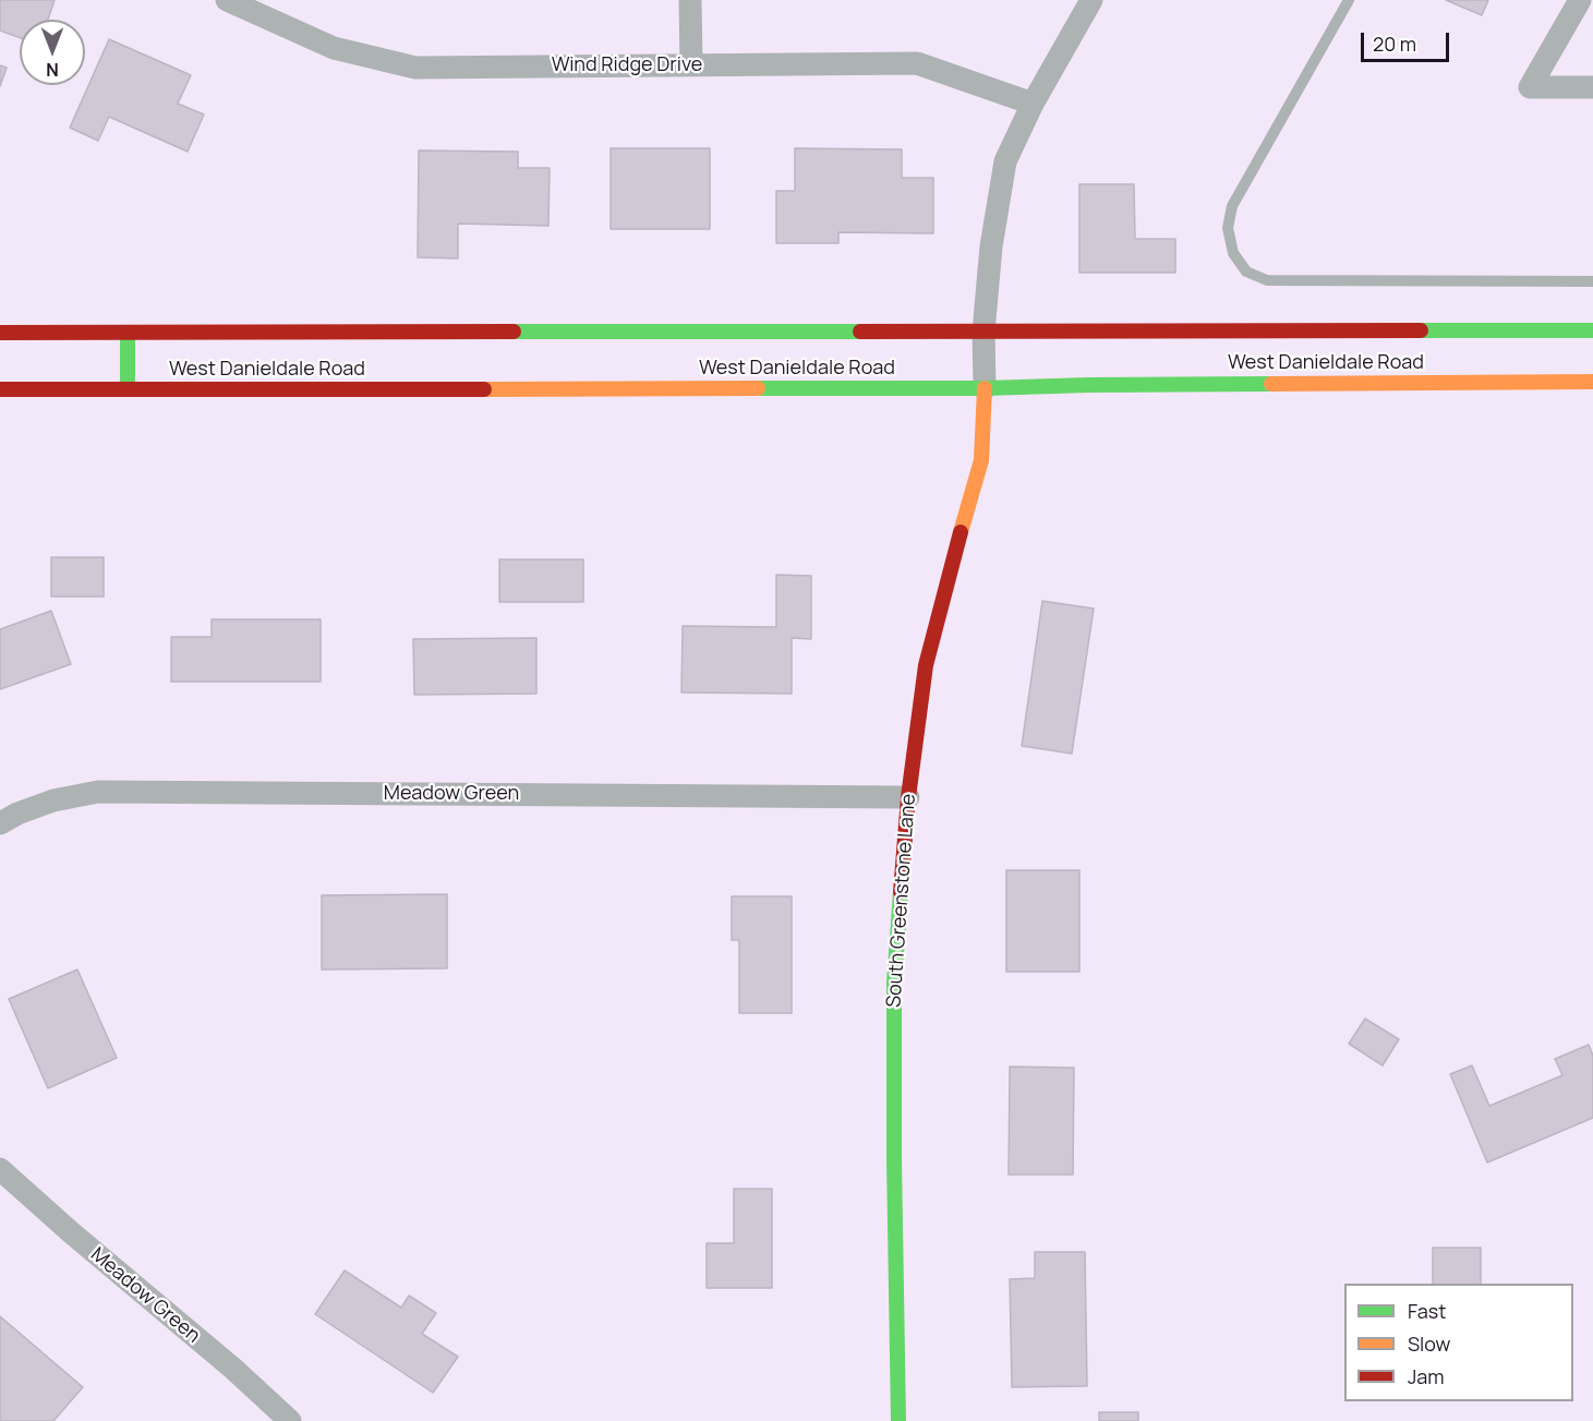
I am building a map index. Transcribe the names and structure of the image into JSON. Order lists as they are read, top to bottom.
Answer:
{
  "streets": {
    "main road": ["West Danieldale Road", "South Greenstone Lane"],
    "street": ["Wind Ridge Drive", "Meadow Green"]
  },
  "crossings": [
    ["West Danieldale Road", "South Greenstone Lane"],
    ["Meadow Green", "South Greenstone Lane"]
  ],
  "legend": ["Fast", "Slow", "Jam"],
  "scale_bar": "20 m",
  "north": "bottom"
}
